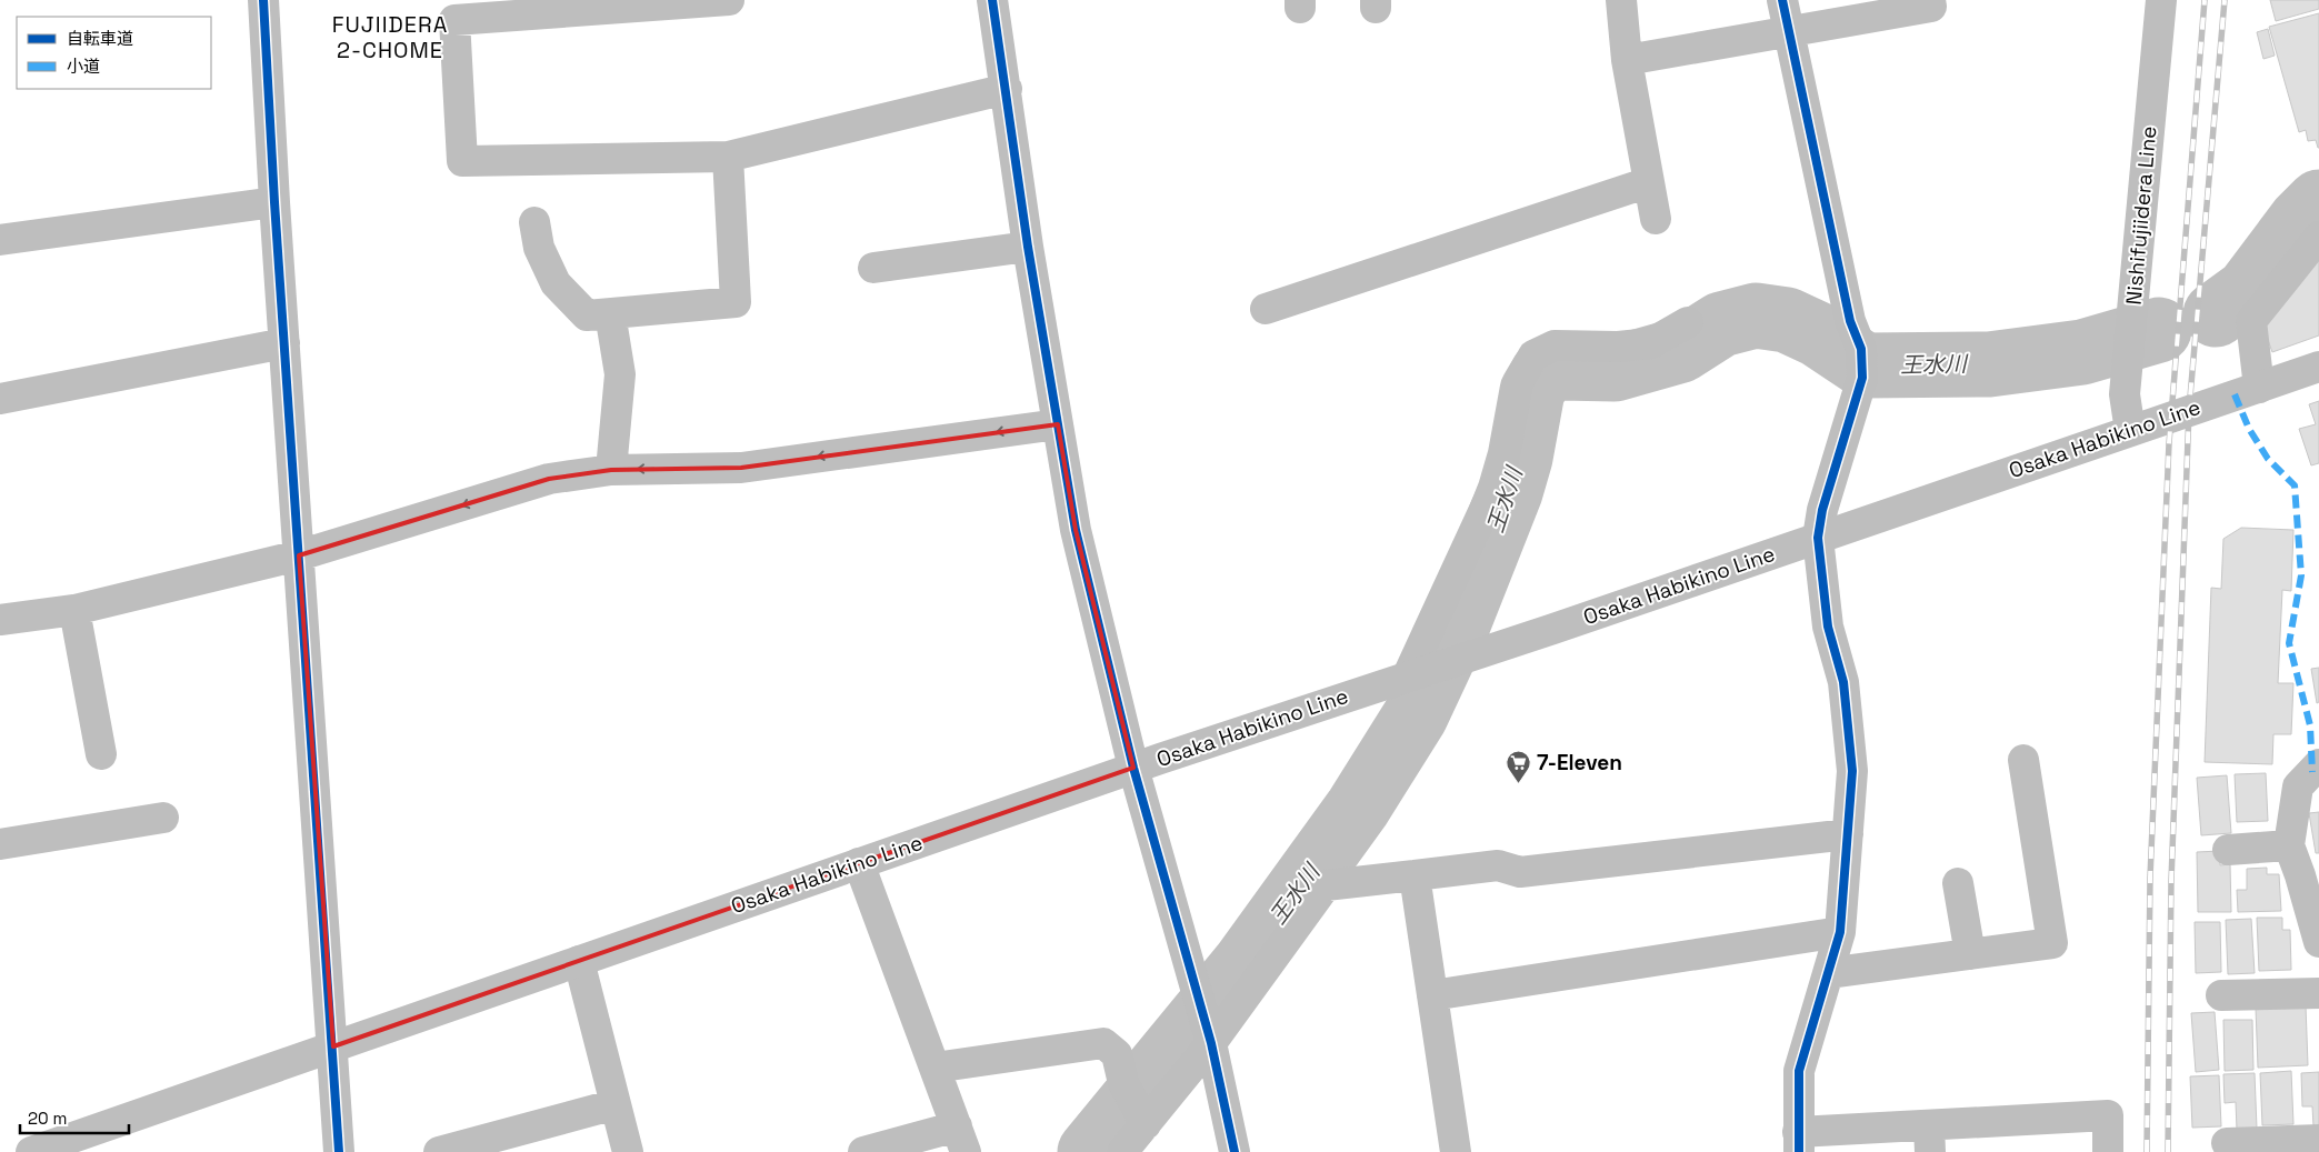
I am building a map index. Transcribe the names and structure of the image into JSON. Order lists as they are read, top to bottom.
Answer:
{
  "streets": {
    "street": ["Nishifujiidera Line", "Osaka Habikino Line"]
  },
  "crossings": [
    ["Nishifujiidera Line", "Osaka Habikino Line"]
  ],
  "districts": ["FUJIIDERA 2-CHOME"],
  "water": ["王水川"],
  "places": {
    "supermarket": ["7-Eleven"]
  },
  "legend": ["自転車道", "小道"],
  "scale_bar": "20 m"
}
